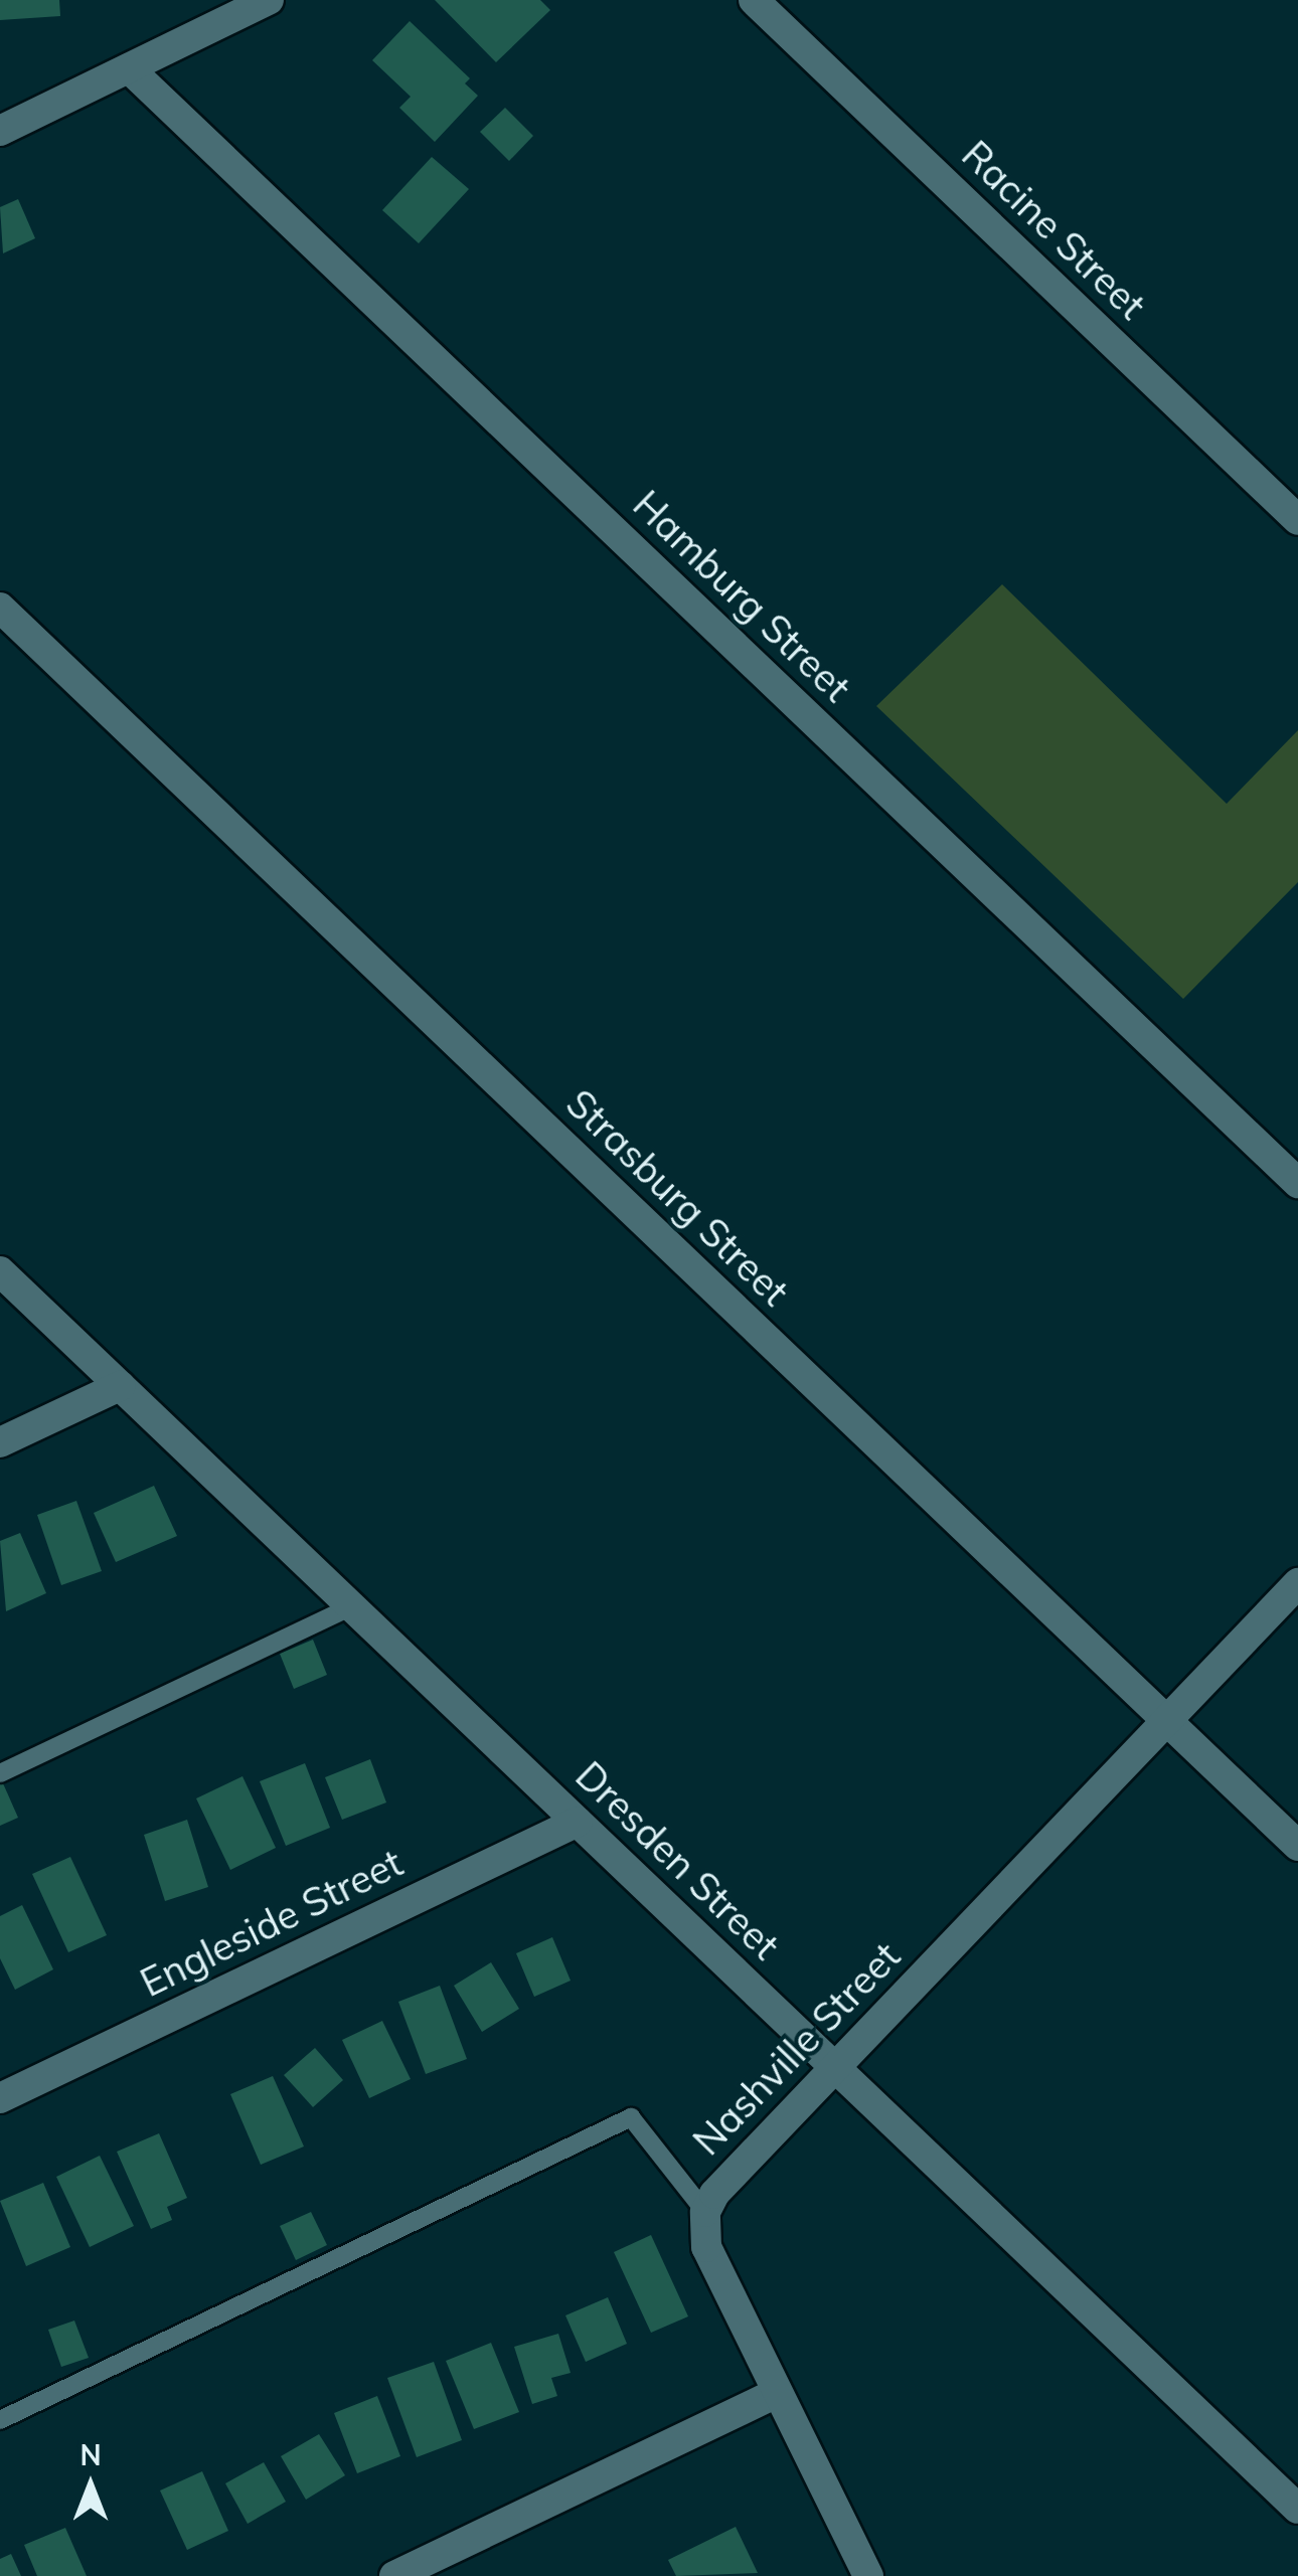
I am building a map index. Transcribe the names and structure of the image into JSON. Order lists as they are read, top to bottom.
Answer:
{
  "streets": {
    "street": [
      "Racine Street",
      "Hamburg Street",
      "Strasburg Street",
      "Dresden Street",
      "Engleside Street",
      "Nashville Street"
    ]
  },
  "crossings": [
    ["Strasburg Street", "Nashville Street"],
    ["Dresden Street", "Engleside Street"],
    ["Dresden Street", "Nashville Street"]
  ],
  "north": "top"
}
